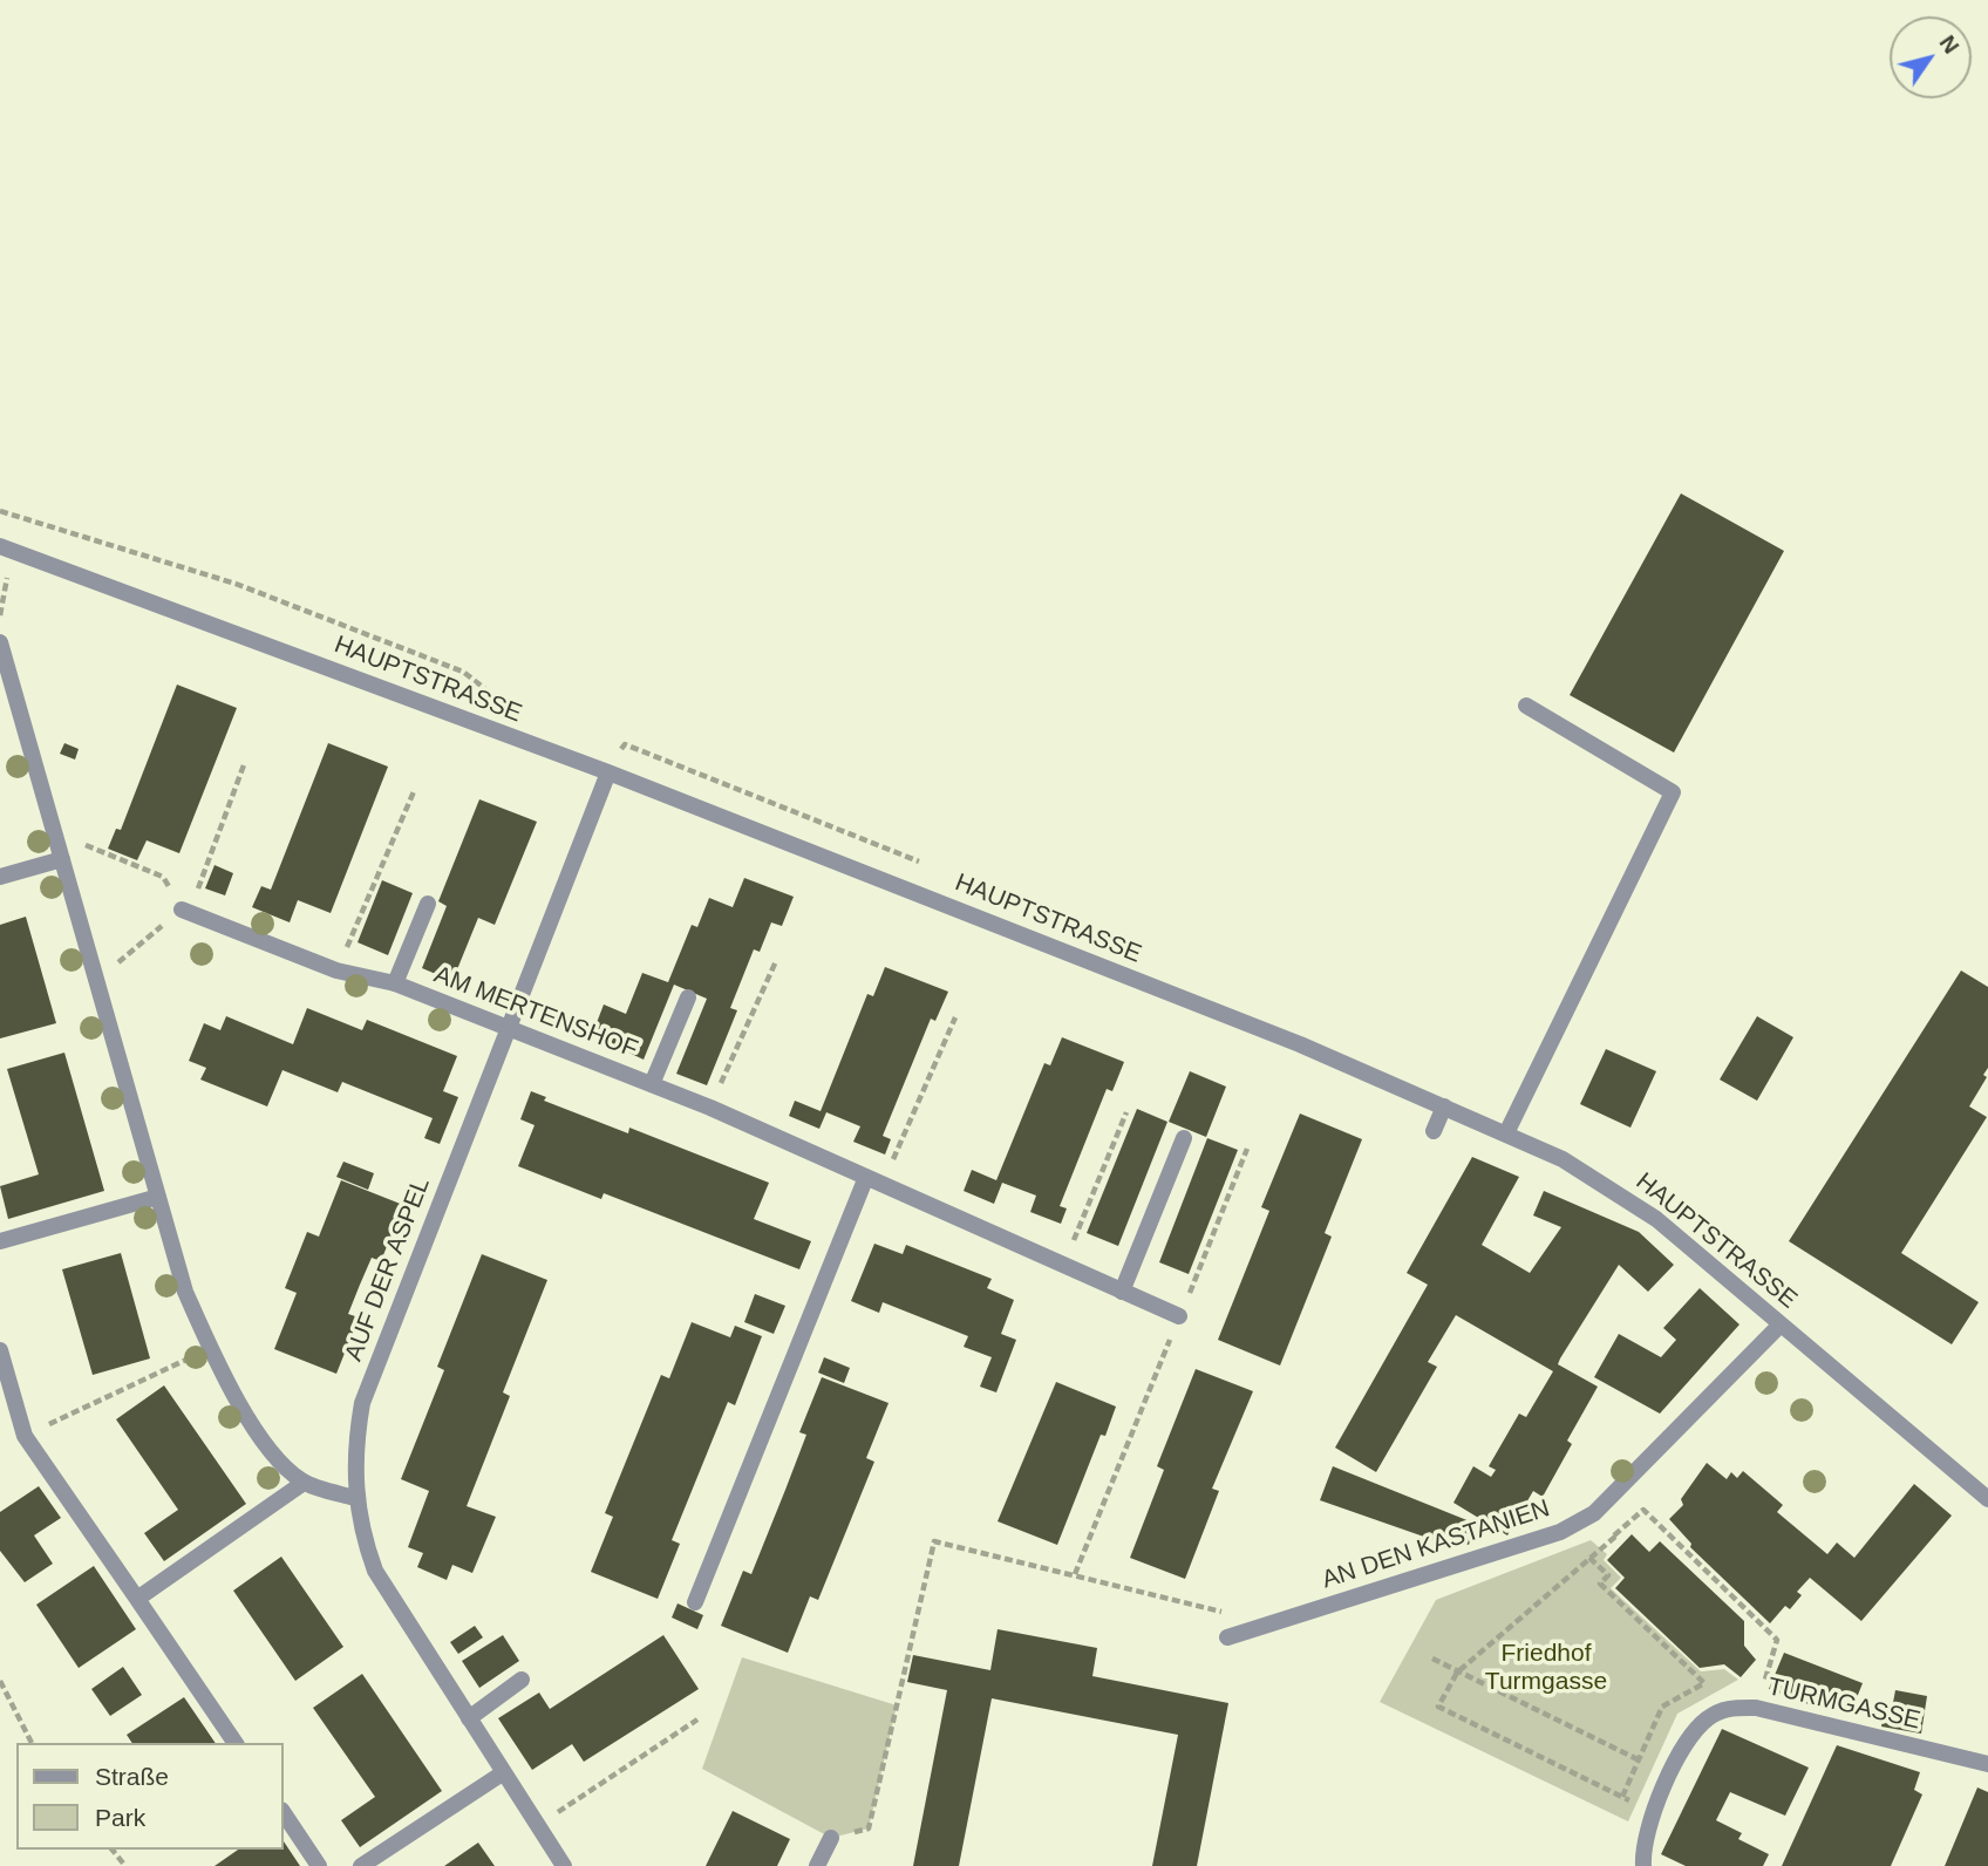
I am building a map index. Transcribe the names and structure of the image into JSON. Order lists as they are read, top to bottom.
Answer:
{
  "streets": {
    "street": [
      "HAUPTSTRASSE",
      "AM MERTENSHOF",
      "AUF DER ASPEL",
      "AN DEN KASTANIEN",
      "TURMGASSE"
    ]
  },
  "crossings": [
    ["HAUPTSTRASSE", "AUF DER ASPEL"],
    ["HAUPTSTRASSE", "AN DEN KASTANIEN"],
    ["AM MERTENSHOF", "AUF DER ASPEL"]
  ],
  "parks": ["Friedhof Turmgasse"],
  "legend": ["Straße", "Park"],
  "north": "top right"
}
